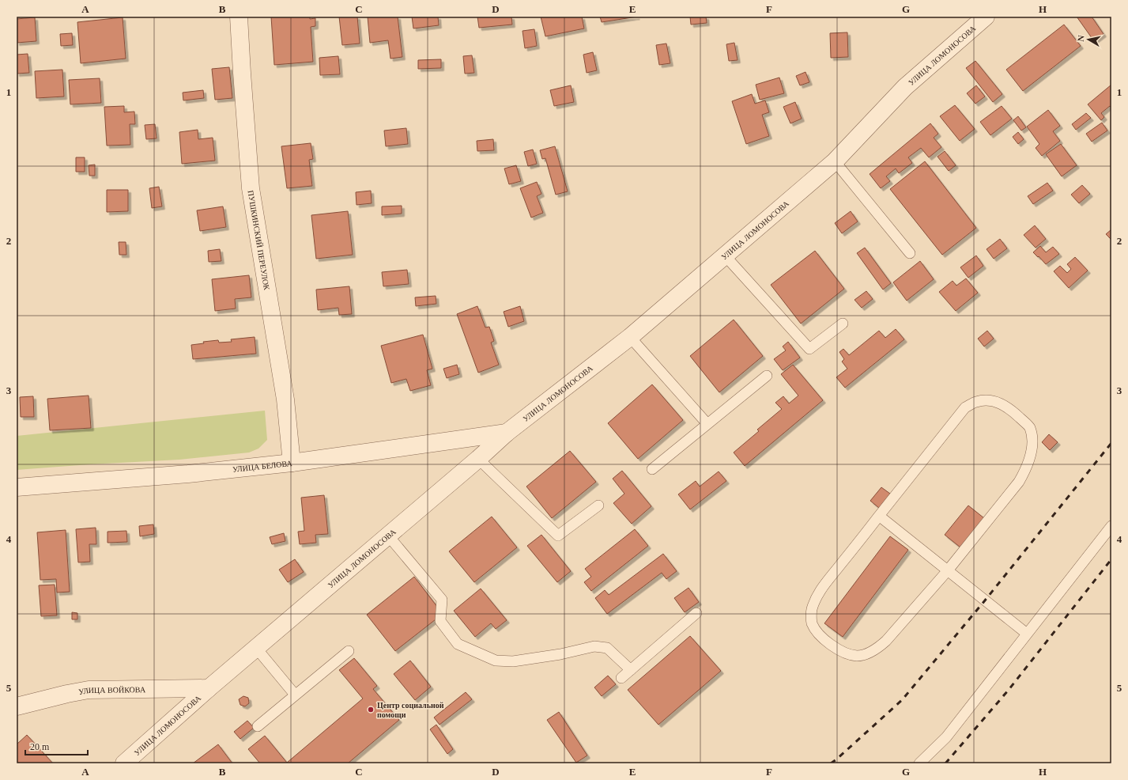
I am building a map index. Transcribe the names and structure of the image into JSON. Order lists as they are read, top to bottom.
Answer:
{
  "streets": {
    "street": [
      "УЛИЦА ЛОМОНОСОВА",
      "ПУШКИНСКИЙ ПЕРЕУЛОК",
      "УЛИЦА БЕЛОВА",
      "УЛИЦА ВОЙКОВА"
    ]
  },
  "crossings": [
    ["УЛИЦА ЛОМОНОСОВА", "УЛИЦА БЕЛОВА"],
    ["УЛИЦА ЛОМОНОСОВА", "УЛИЦА ВОЙКОВА"],
    ["ПУШКИНСКИЙ ПЕРЕУЛОК", "УЛИЦА БЕЛОВА"]
  ],
  "places": ["Центр социальной помощи"],
  "scale_bar": "20 m",
  "north": "left",
  "grid": {
    "columns": [
      "A",
      "B",
      "C",
      "D",
      "E",
      "F",
      "G",
      "H"
    ],
    "rows": [
      "1",
      "2",
      "3",
      "4",
      "5"
    ]
  }
}
